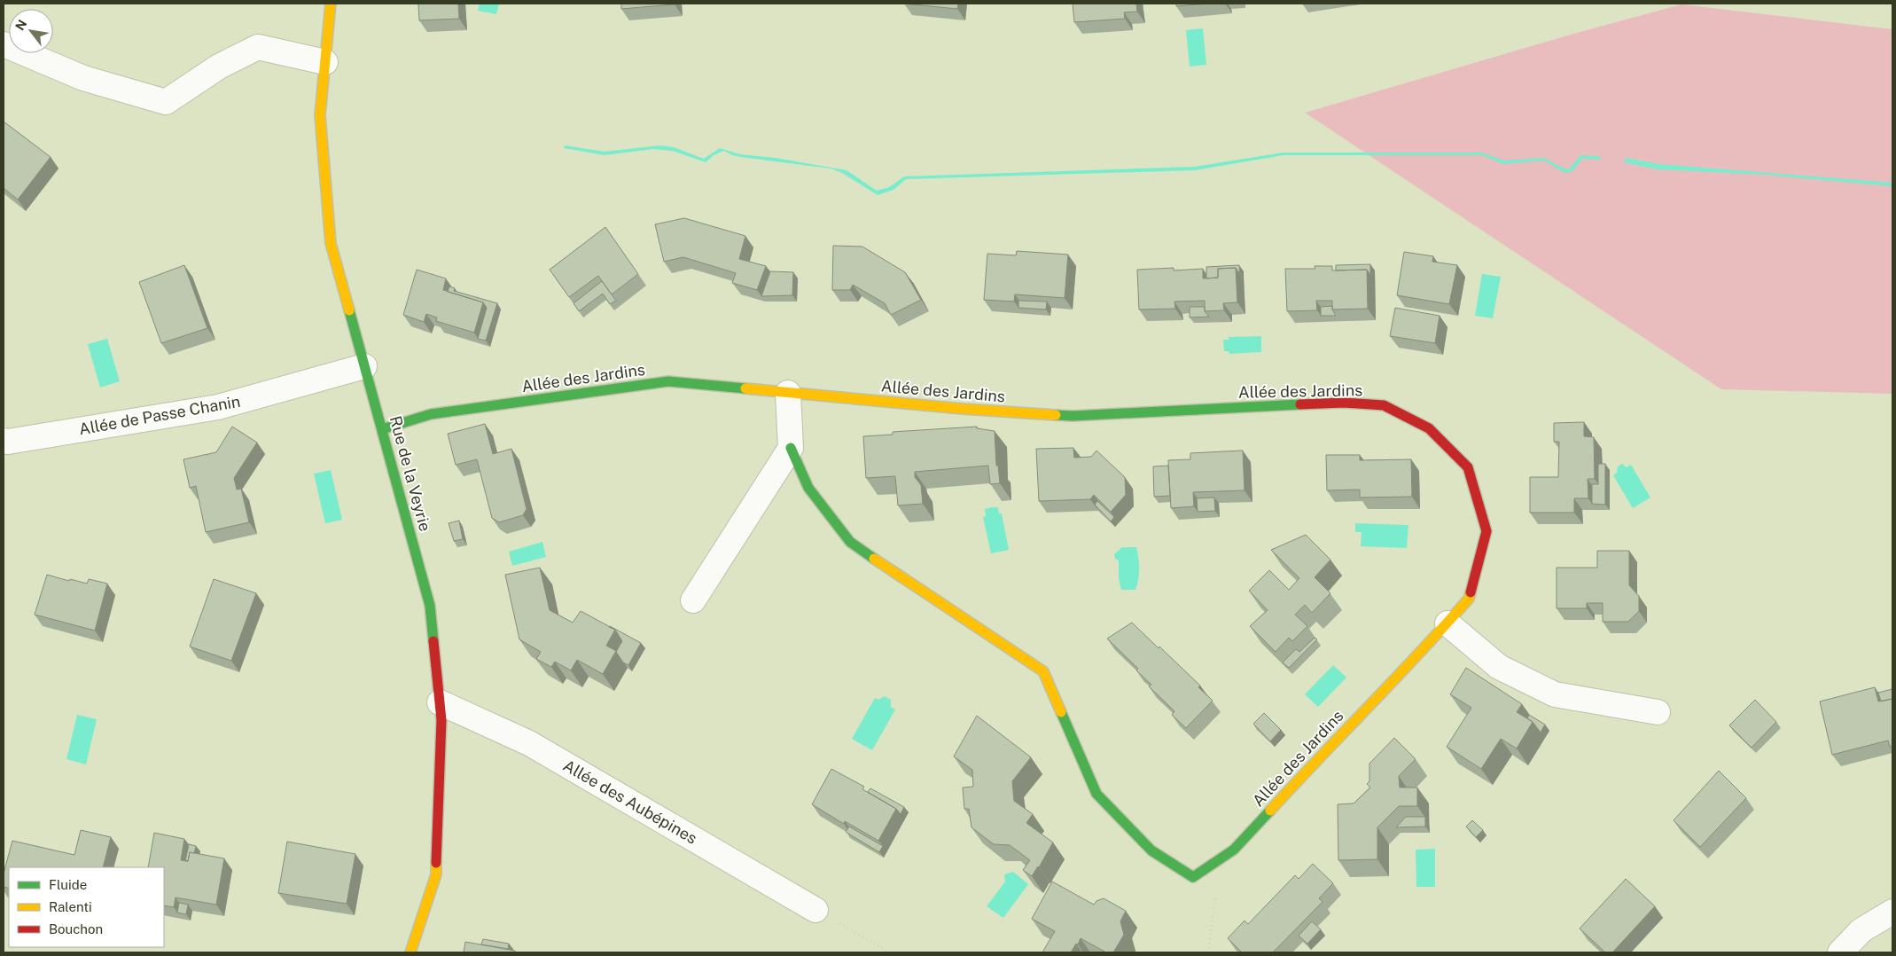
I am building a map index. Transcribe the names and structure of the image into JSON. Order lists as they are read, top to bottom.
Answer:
{
  "streets": {
    "street": [
      "Allée des Jardins",
      "Allée de Passe Chanin",
      "Rue de la Veyrie",
      "Allée des Aubépines"
    ]
  },
  "crossings": [
    ["Allée des Jardins", "Rue de la Veyrie"],
    ["Allée de Passe Chanin", "Rue de la Veyrie"],
    ["Rue de la Veyrie", "Allée des Aubépines"]
  ],
  "legend": ["Fluide", "Ralenti", "Bouchon"],
  "north": "top left"
}
